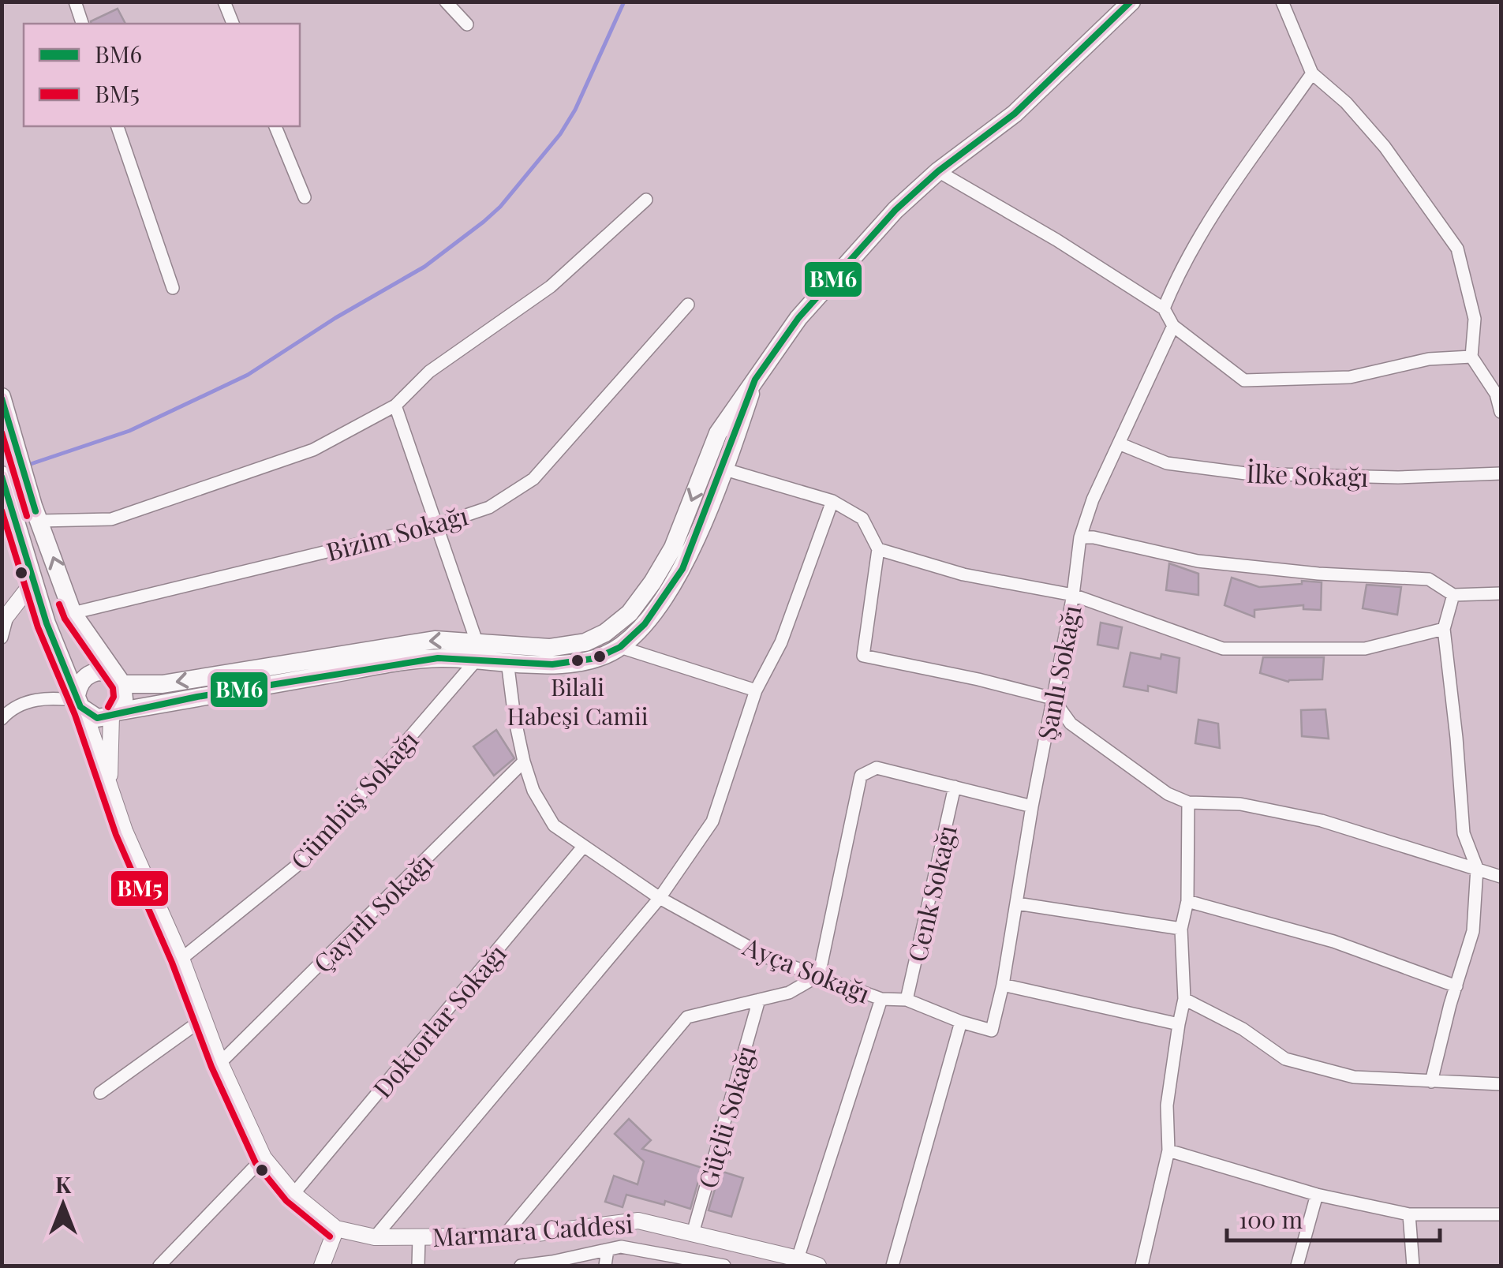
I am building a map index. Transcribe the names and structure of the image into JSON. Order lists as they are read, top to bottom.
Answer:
{
  "streets": {
    "main road": ["Marmara Caddesi"],
    "street": [
      "İlke Sokağı",
      "Bizim Sokağı",
      "Şanlı Sokağı",
      "Cümbüş Sokağı",
      "Cenk Sokağı",
      "Çayırlı Sokağı",
      "Ayça Sokağı",
      "Doktorlar Sokağı",
      "Güçlü Sokağı"
    ]
  },
  "crossings": [
    ["İlke Sokağı", "Şanlı Sokağı"],
    ["Şanlı Sokağı", "Ayça Sokağı"],
    ["Cümbüş Sokağı", "Marmara Caddesi"],
    ["Cenk Sokağı", "Ayça Sokağı"],
    ["Çayırlı Sokağı", "Ayça Sokağı"],
    ["Çayırlı Sokağı", "Marmara Caddesi"],
    ["Ayça Sokağı", "Doktorlar Sokağı"],
    ["Doktorlar Sokağı", "Marmara Caddesi"],
    ["Güçlü Sokağı", "Marmara Caddesi"]
  ],
  "places": ["Bilali Habeşi Camii"],
  "lines": ["transit line BM6", "transit line BM5"],
  "legend": ["BM6", "BM5"],
  "scale_bar": "100 m",
  "north": "top"
}
